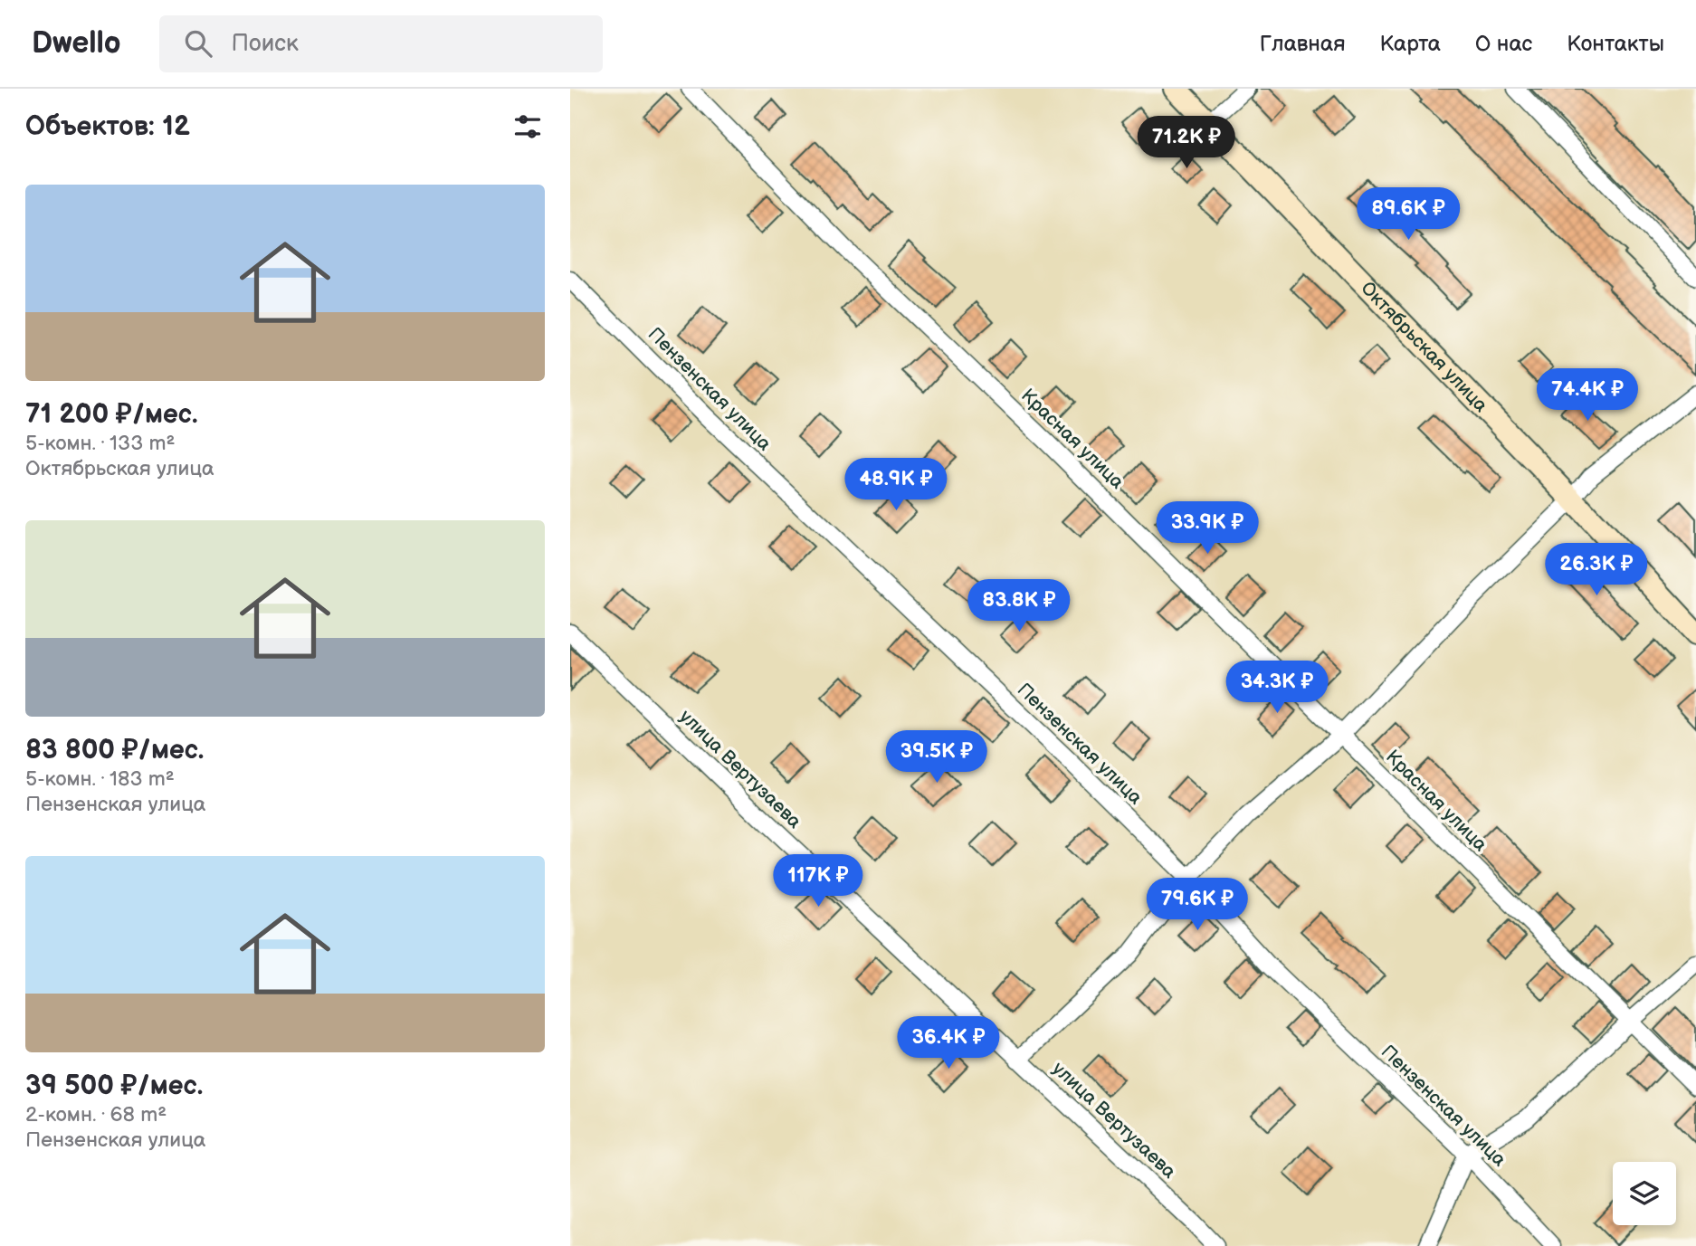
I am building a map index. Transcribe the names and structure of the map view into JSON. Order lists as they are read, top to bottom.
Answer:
{
  "streets": {
    "main road": ["Октябрьская улица"],
    "street": ["Пензенская улица", "Красная улица", "улица Вертузаева"]
  },
  "page": {
    "header": "Dwello",
    "search": "Поиск",
    "nav": [
      "Главная",
      "Карта",
      "О нас",
      "Контакты"
    ],
    "heading": "Объектов: 12",
    "price": [
      "71.2K ₽",
      "89.6K ₽",
      "74.4K ₽",
      "48.9K ₽",
      "33.9K ₽",
      "26.3K ₽",
      "83.8K ₽",
      "34.3K ₽",
      "39.5K ₽",
      "117K ₽",
      "79.6K ₽",
      "36.4K ₽"
    ],
    "list": [
      {
        "name": "71 200 ₽/мес.",
        "note": "5-комн. · 133 m² · Октябрьская улица"
      },
      {
        "name": "83 800 ₽/мес.",
        "note": "5-комн. · 183 m² · Пензенская улица"
      },
      {
        "name": "39 500 ₽/мес.",
        "note": "2-комн. · 68 m² · Пензенская улица"
      }
    ]
  }
}
